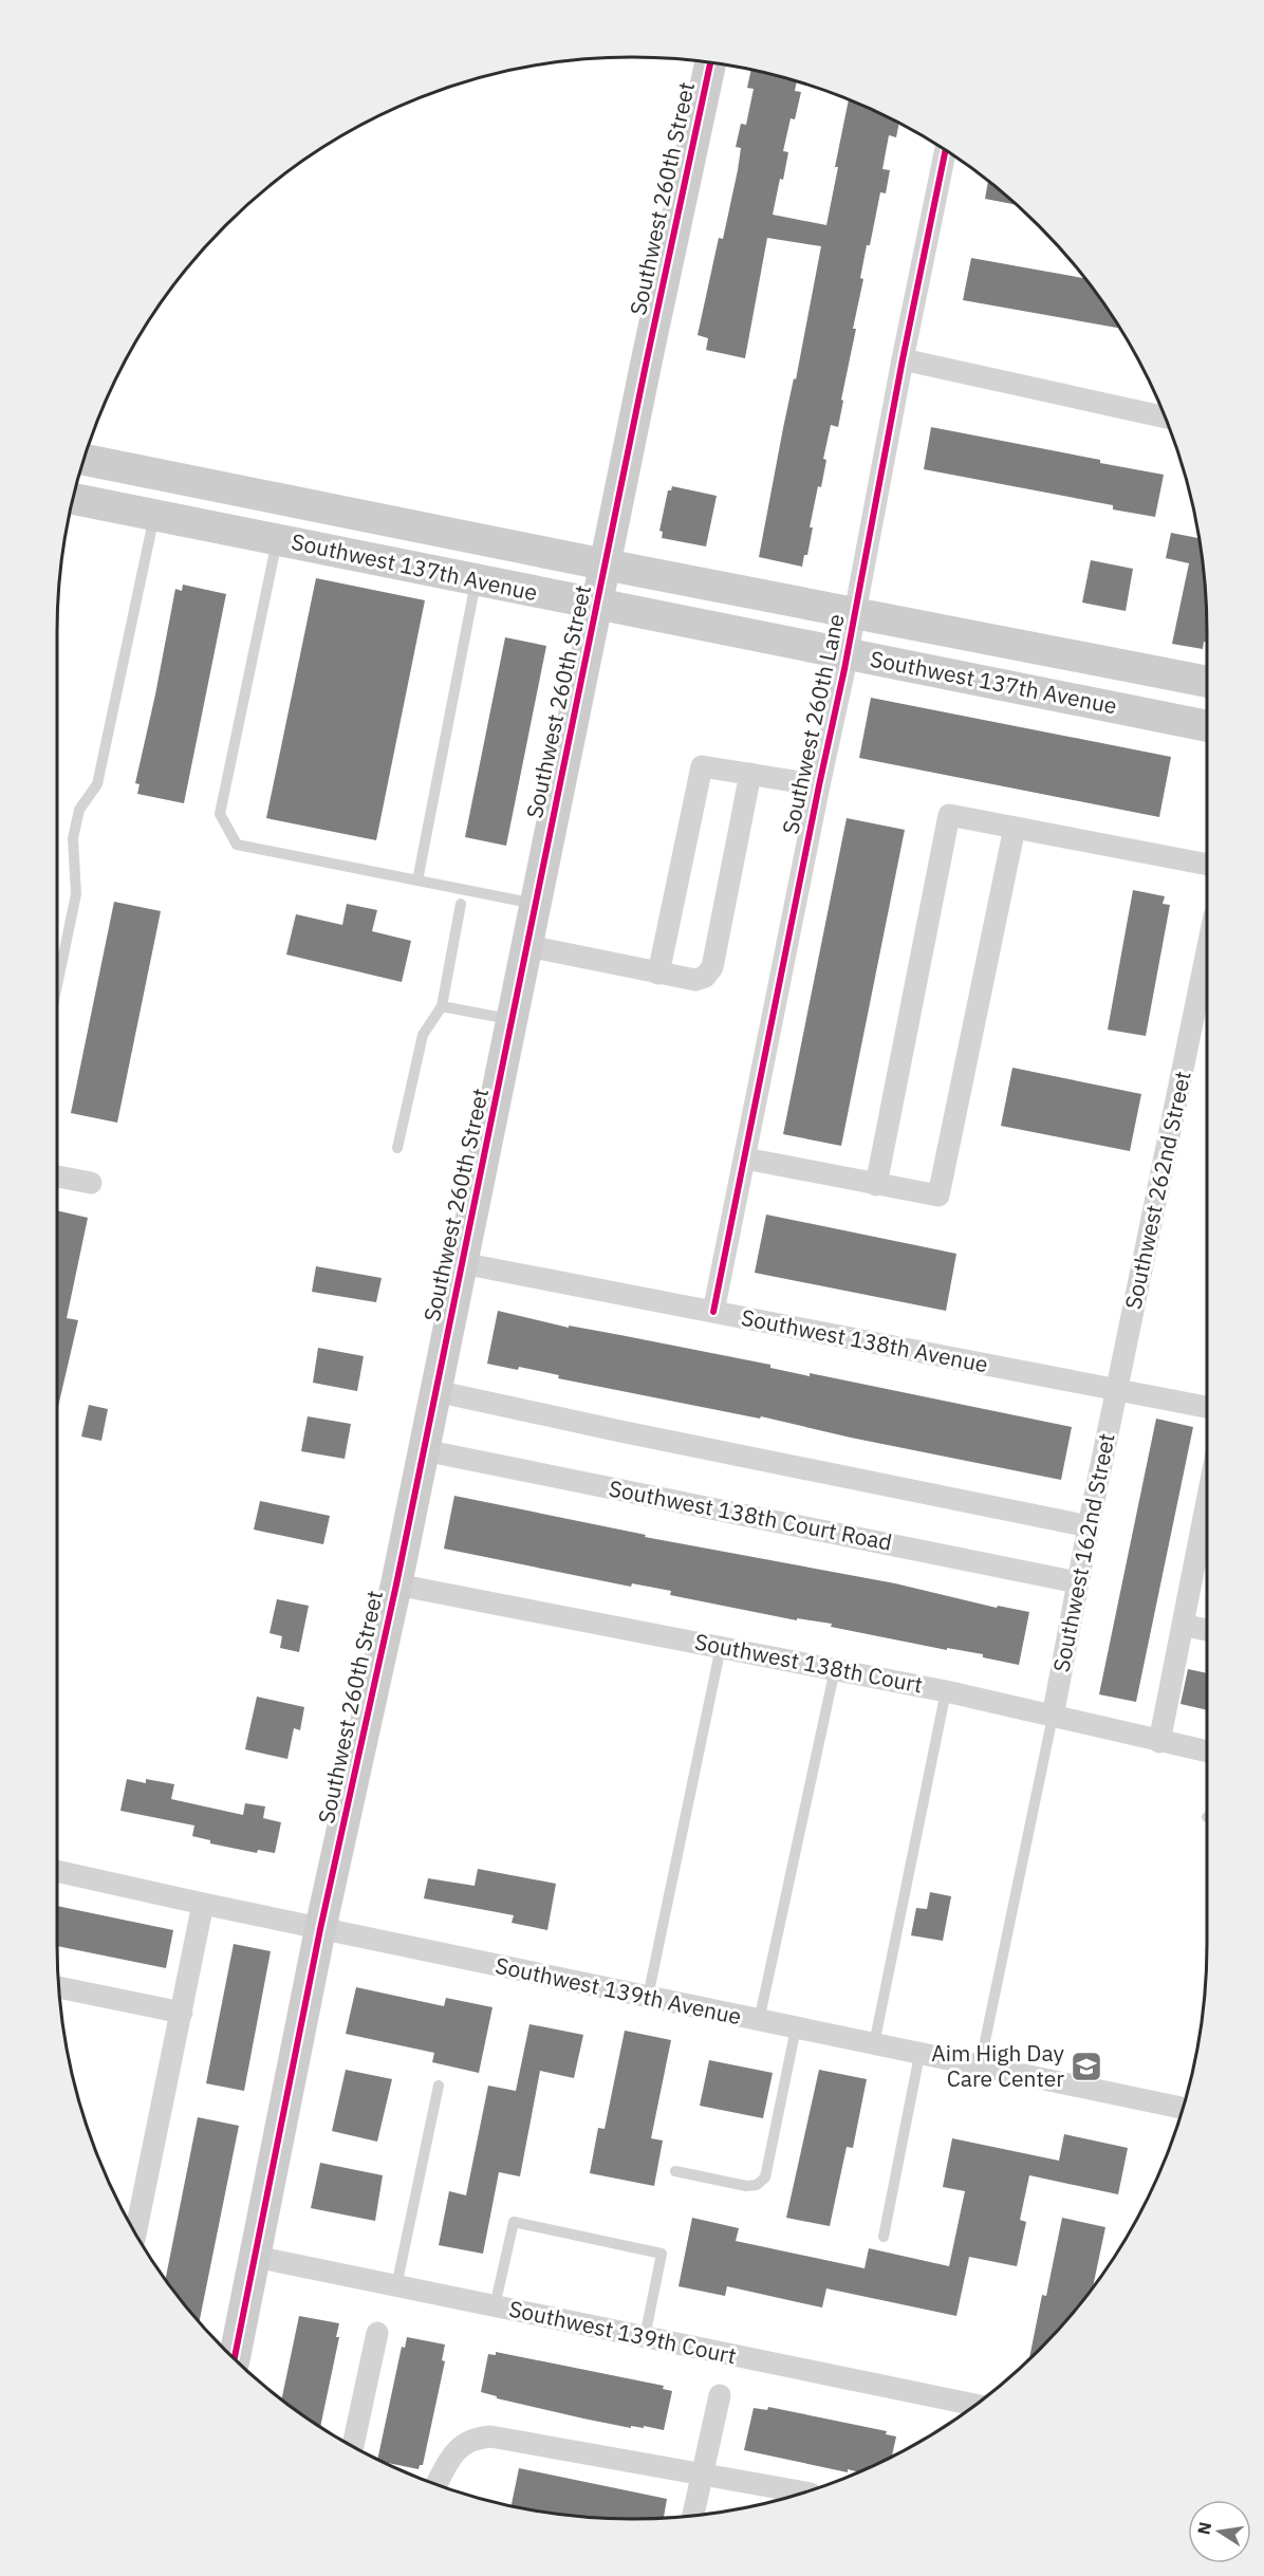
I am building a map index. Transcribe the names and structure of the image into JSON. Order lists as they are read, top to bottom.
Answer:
{
  "streets": {
    "street": [
      "Southwest 260th Street",
      "Southwest 137th Avenue",
      "Southwest 260th Lane",
      "Southwest 262nd Street",
      "Southwest 138th Avenue",
      "Southwest 138th Court Road",
      "Southwest 162nd Street",
      "Southwest 138th Court",
      "Southwest 139th Avenue",
      "Southwest 139th Court"
    ]
  },
  "crossings": [
    ["Southwest 260th Street", "Southwest 137th Avenue"],
    ["Southwest 260th Street", "Southwest 138th Avenue"],
    ["Southwest 260th Street", "Southwest 138th Court Road"],
    ["Southwest 260th Street", "Southwest 138th Court"],
    ["Southwest 260th Street", "Southwest 139th Avenue"],
    ["Southwest 260th Street", "Southwest 139th Court"],
    ["Southwest 137th Avenue", "Southwest 260th Lane"],
    ["Southwest 260th Lane", "Southwest 138th Avenue"],
    ["Southwest 262nd Street", "Southwest 138th Avenue"],
    ["Southwest 262nd Street", "Southwest 162nd Street"],
    ["Southwest 138th Avenue", "Southwest 162nd Street"],
    ["Southwest 138th Court Road", "Southwest 162nd Street"],
    ["Southwest 162nd Street", "Southwest 138th Court"]
  ],
  "places": {
    "school or university": ["Aim High Day Care Center"]
  },
  "north": "left"
}
